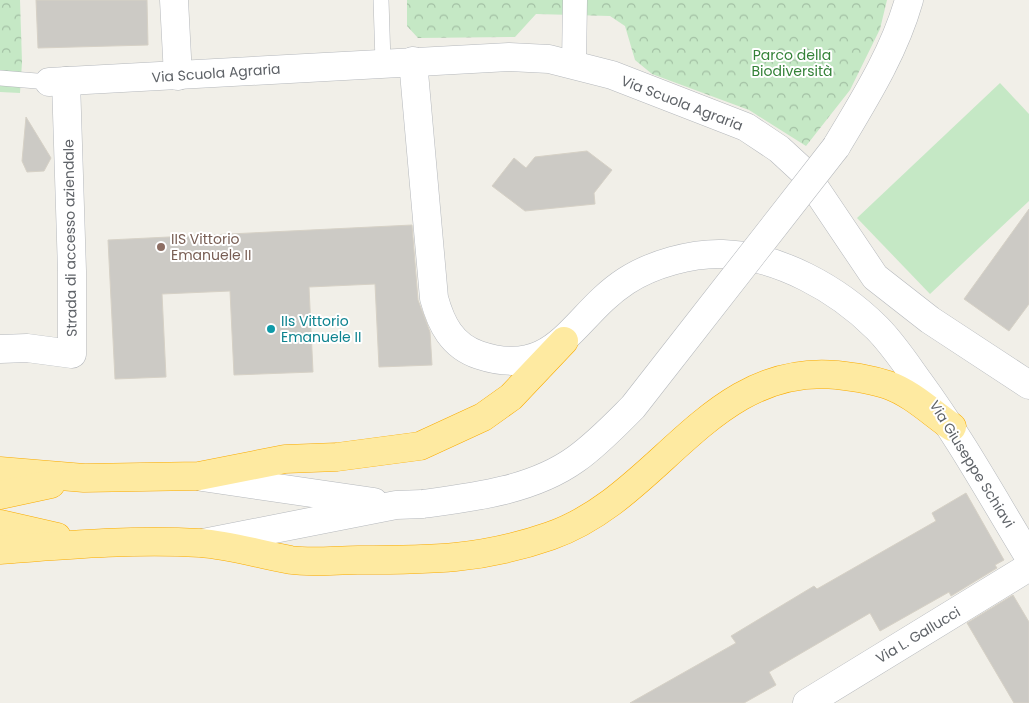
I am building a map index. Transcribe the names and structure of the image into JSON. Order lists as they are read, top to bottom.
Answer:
{
  "streets": {
    "street": [
      "Via Scuola Agraria",
      "Strada di accesso aziendale",
      "Via Giuseppe Schiavi",
      "Via L. Gallucci"
    ]
  },
  "crossings": [
    ["Via Scuola Agraria", "Strada di accesso aziendale"],
    ["Via Scuola Agraria", "Via Giuseppe Schiavi"]
  ],
  "parks": ["Parco della Biodiversità"],
  "places": ["IIS Vittorio Emanuele II", "IIs Vittorio Emanuele II"]
}
